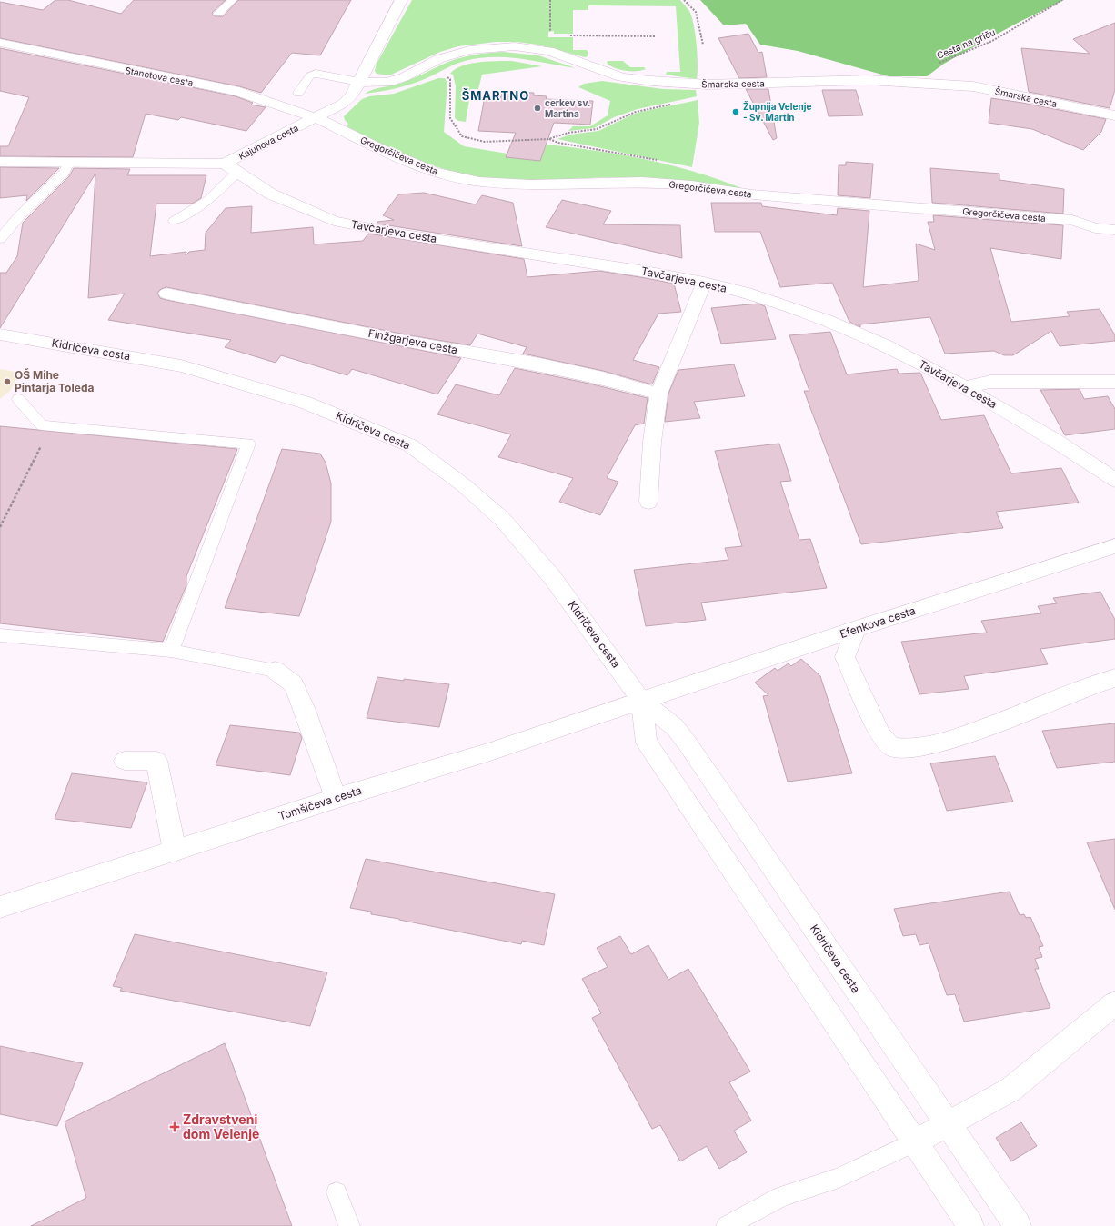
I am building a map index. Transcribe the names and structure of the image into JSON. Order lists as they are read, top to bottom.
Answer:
{
  "streets": {
    "street": [
      "Stanetova cesta",
      "Šmarska cesta",
      "Kajuhova cesta",
      "Gregorčičeva cesta",
      "Tavčarjeva cesta",
      "Finžgarjeva cesta",
      "Kidričeva cesta",
      "Efenkova cesta",
      "Tomšičeva cesta"
    ],
    "path": ["Cesta na griču"]
  },
  "crossings": [
    ["Stanetova cesta", "Kajuhova cesta"],
    ["Stanetova cesta", "Gregorčičeva cesta"],
    ["Šmarska cesta", "Kajuhova cesta"],
    ["Kajuhova cesta", "Gregorčičeva cesta"],
    ["Kajuhova cesta", "Tavčarjeva cesta"],
    ["Kidričeva cesta", "Efenkova cesta"],
    ["Kidričeva cesta", "Tomšičeva cesta"],
    ["Efenkova cesta", "Tomšičeva cesta"]
  ],
  "districts": ["ŠMARTNO"],
  "places": {
    "other": ["cerkev sv. Martina", "Župnija Velenje - Sv. Martin", "OŠ Mihe Pintarja Toleda"],
    "health": ["Zdravstveni dom Velenje"]
  }
}
